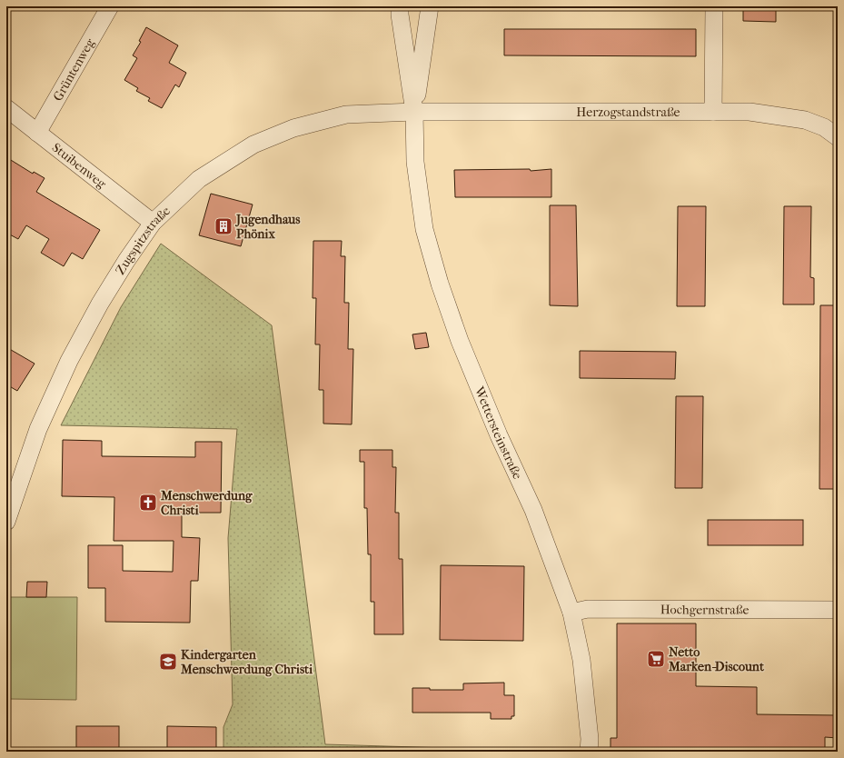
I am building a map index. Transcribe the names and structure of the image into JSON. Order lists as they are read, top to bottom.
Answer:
{
  "streets": {
    "street": [
      "Grüntenweg",
      "Herzogstandstraße",
      "Stuibenweg",
      "Zugspitzstraße",
      "Wettersteinstraße",
      "Hochgernstraße"
    ]
  },
  "crossings": [
    ["Grüntenweg", "Stuibenweg"],
    ["Herzogstandstraße", "Zugspitzstraße"],
    ["Herzogstandstraße", "Wettersteinstraße"],
    ["Stuibenweg", "Zugspitzstraße"],
    ["Zugspitzstraße", "Wettersteinstraße"],
    ["Wettersteinstraße", "Hochgernstraße"]
  ],
  "places": {
    "building": ["Jugendhaus Phönix"],
    "church": ["Menschwerdung Christi"],
    "supermarket": ["Netto Marken-Discount"],
    "school or university": ["Kindergarten Menschwerdung Christi"]
  }
}
